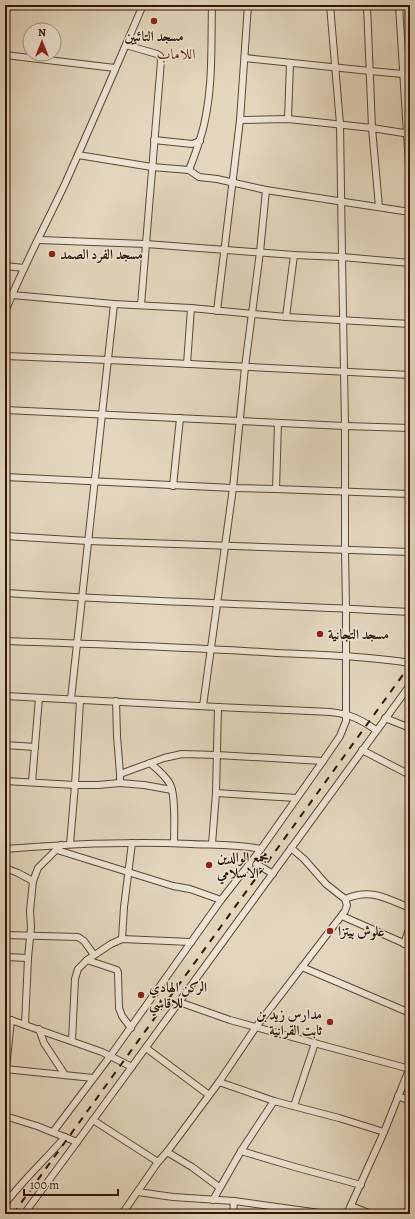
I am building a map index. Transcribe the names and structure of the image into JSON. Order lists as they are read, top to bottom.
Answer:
{
  "districts": ["اللاماب"],
  "places": [
    "مسجد التائبين",
    "مسجد الفرد الصمد",
    "مسجد التجانية",
    "مجمع الوالدين الاسلامي",
    "علوش بيتزا",
    "الركن الهادي للاقاشي",
    "مدارس زيد بن ثابت القرانية"
  ],
  "scale_bar": "100 m",
  "north": "top"
}
